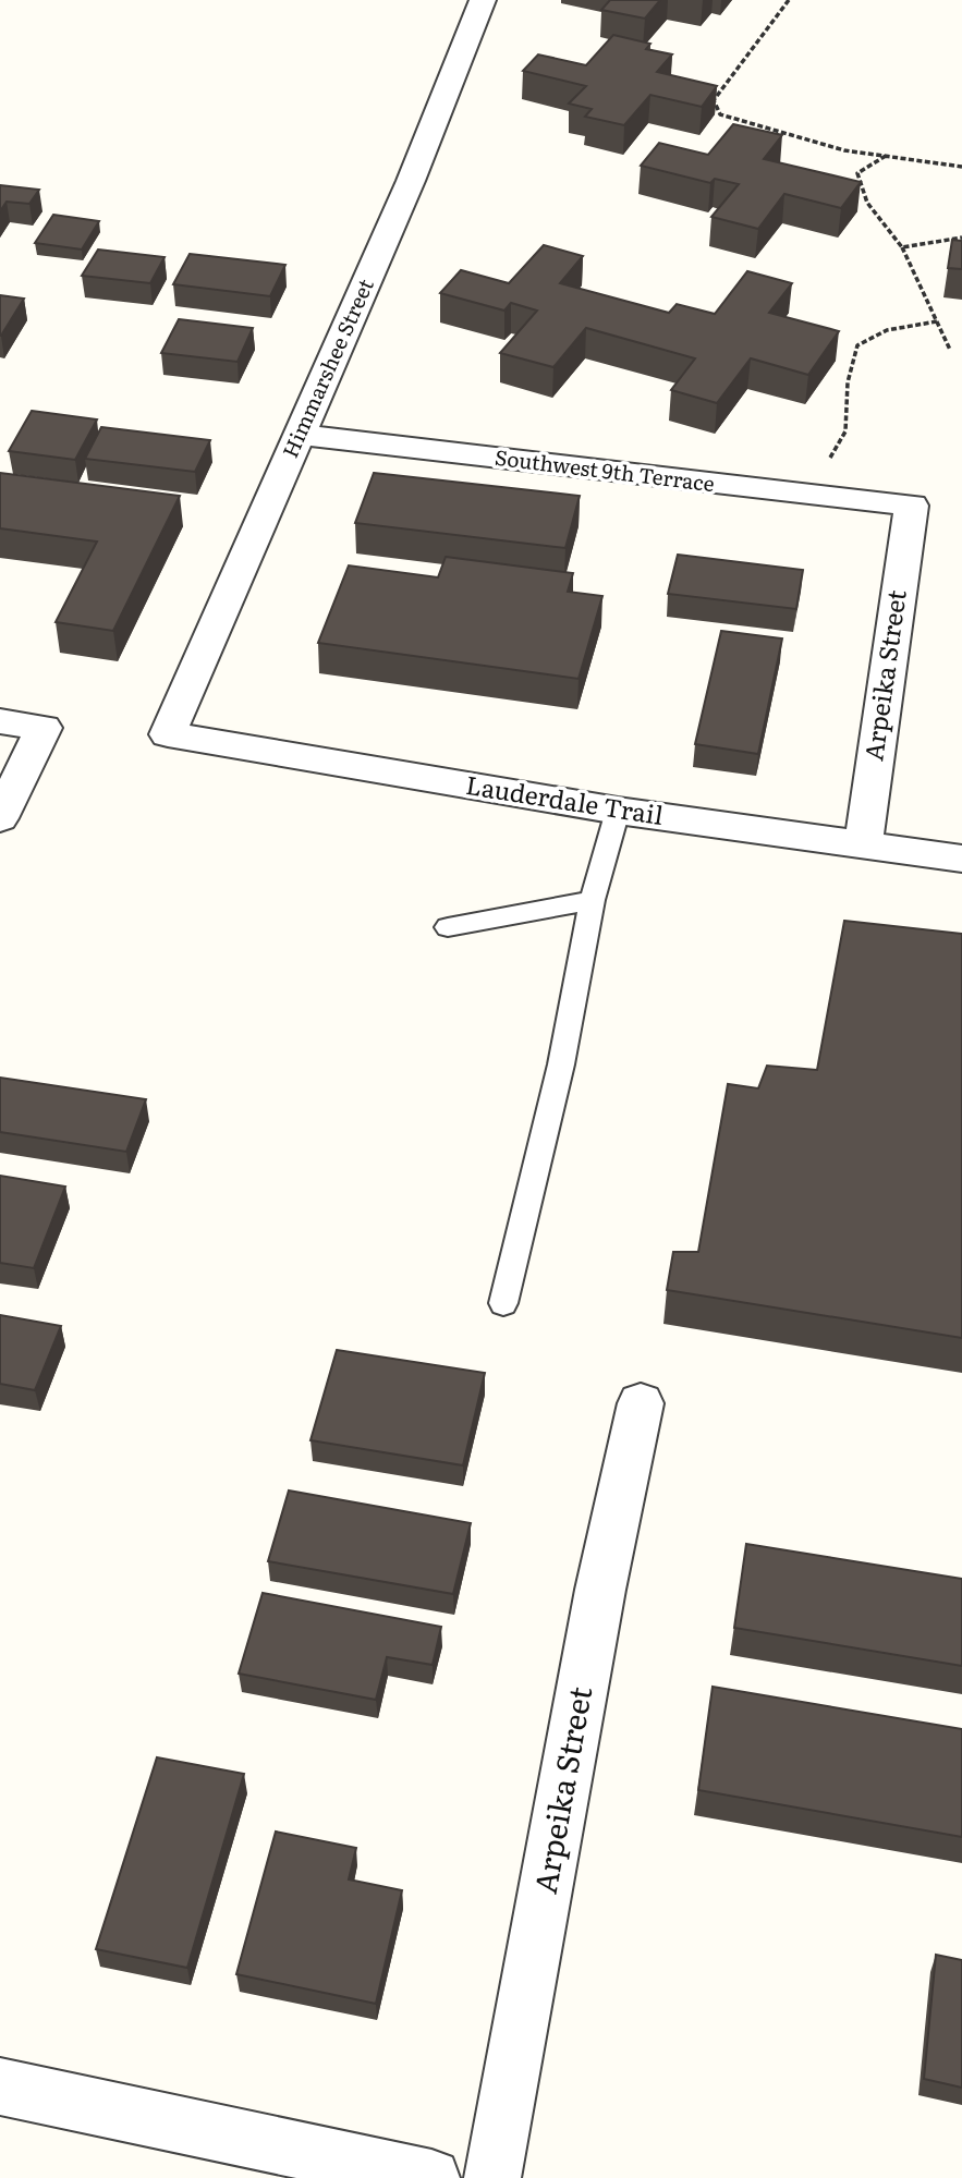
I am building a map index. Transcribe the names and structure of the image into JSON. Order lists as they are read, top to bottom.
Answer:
{
  "streets": {
    "street": [
      "Himmarshee Street",
      "Southwest 9th Terrace",
      "Arpeika Street",
      "Lauderdale Trail"
    ]
  },
  "crossings": [
    ["Himmarshee Street", "Southwest 9th Terrace"],
    ["Himmarshee Street", "Lauderdale Trail"],
    ["Southwest 9th Terrace", "Arpeika Street"],
    ["Arpeika Street", "Lauderdale Trail"]
  ]
}
